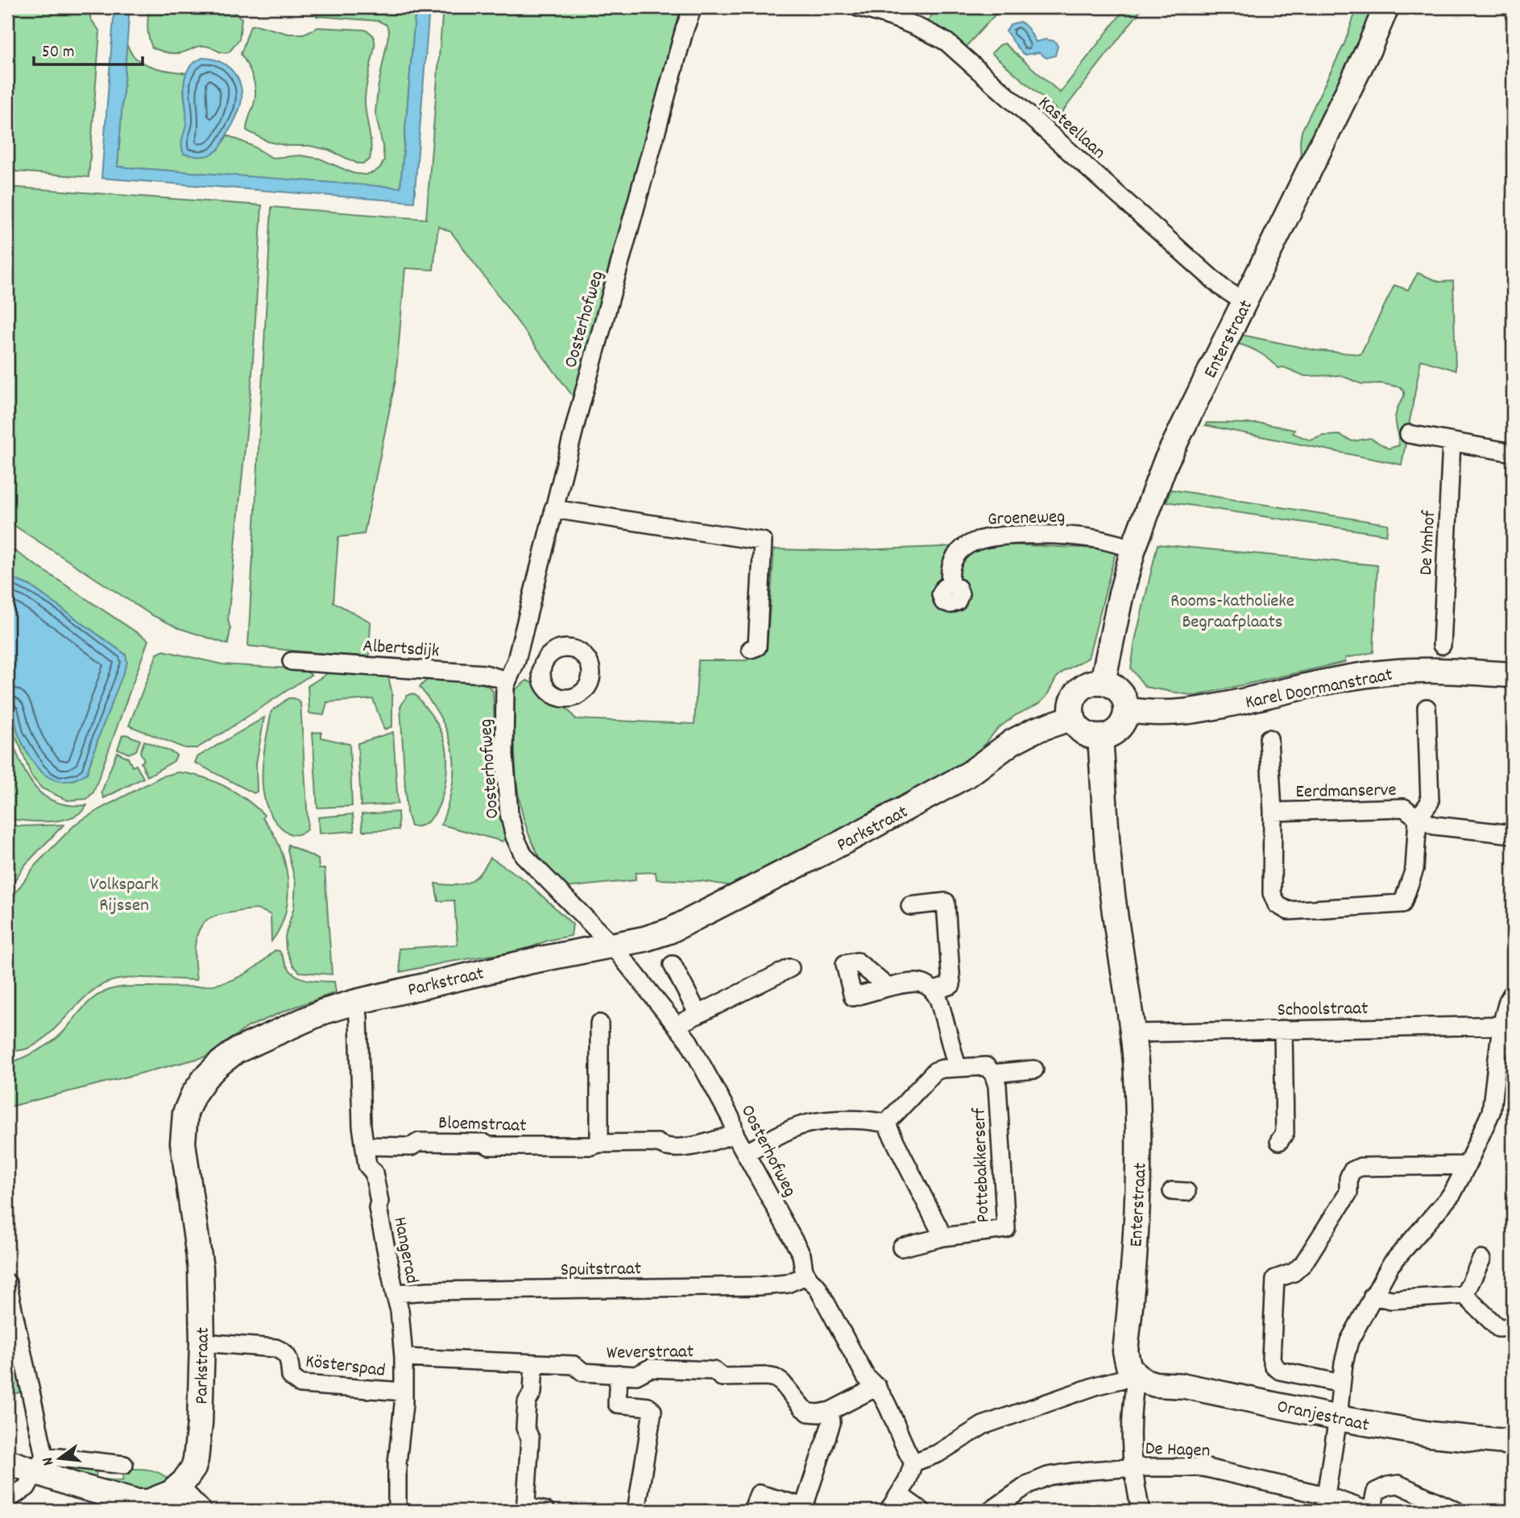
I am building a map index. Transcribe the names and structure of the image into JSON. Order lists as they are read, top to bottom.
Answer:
{
  "streets": {
    "main road": [
      "Enterstraat",
      "Karel Doormanstraat",
      "Parkstraat",
      "Oranjestraat"
    ],
    "street": [
      "Kasteellaan",
      "Oosterhofweg",
      "Groeneweg",
      "De Ymhof",
      "Albertsdijk",
      "Eerdmanserve",
      "Schoolstraat",
      "Bloemstraat",
      "Pottebakkerserf",
      "Hangerad",
      "Spuitstraat",
      "Weverstraat",
      "Kösterspad",
      "De Hagen"
    ]
  },
  "crossings": [
    ["Kasteellaan", "Enterstraat"],
    ["Oosterhofweg", "Albertsdijk"],
    ["Oosterhofweg", "Parkstraat"],
    ["Oosterhofweg", "Bloemstraat"],
    ["Oosterhofweg", "Spuitstraat"],
    ["Enterstraat", "Groeneweg"],
    ["Enterstraat", "Karel Doormanstraat"],
    ["Enterstraat", "Parkstraat"],
    ["Enterstraat", "Schoolstraat"],
    ["Enterstraat", "Oranjestraat"],
    ["Karel Doormanstraat", "Parkstraat"],
    ["Parkstraat", "Hangerad"],
    ["Parkstraat", "Kösterspad"],
    ["Bloemstraat", "Hangerad"],
    ["Hangerad", "Spuitstraat"],
    ["Hangerad", "Weverstraat"],
    ["Hangerad", "Kösterspad"]
  ],
  "parks": ["Rooms-katholieke Begraafplaats", "Volkspark Rijssen"],
  "scale_bar": "50 m",
  "north": "left"
}
